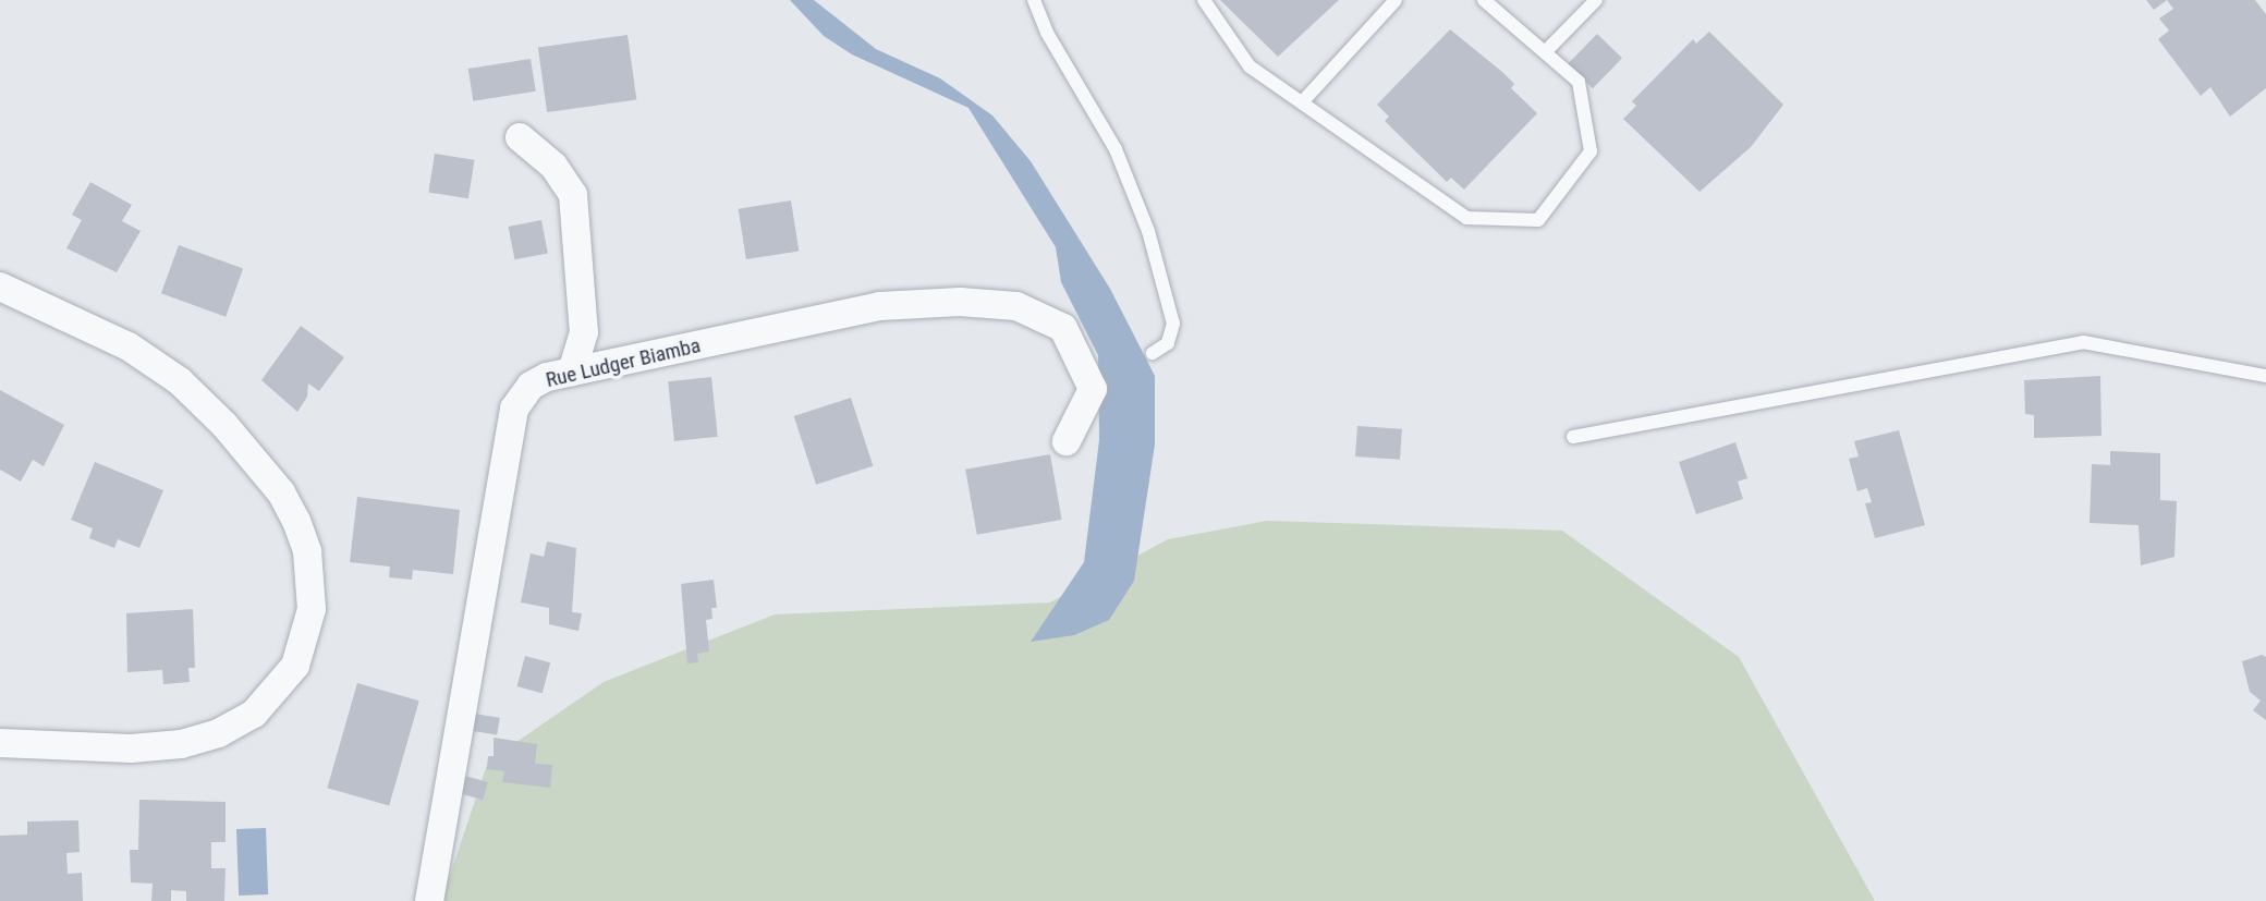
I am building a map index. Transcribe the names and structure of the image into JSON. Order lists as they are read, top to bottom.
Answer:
{
  "streets": {
    "street": ["Rue Ludger Biamba"]
  }
}
